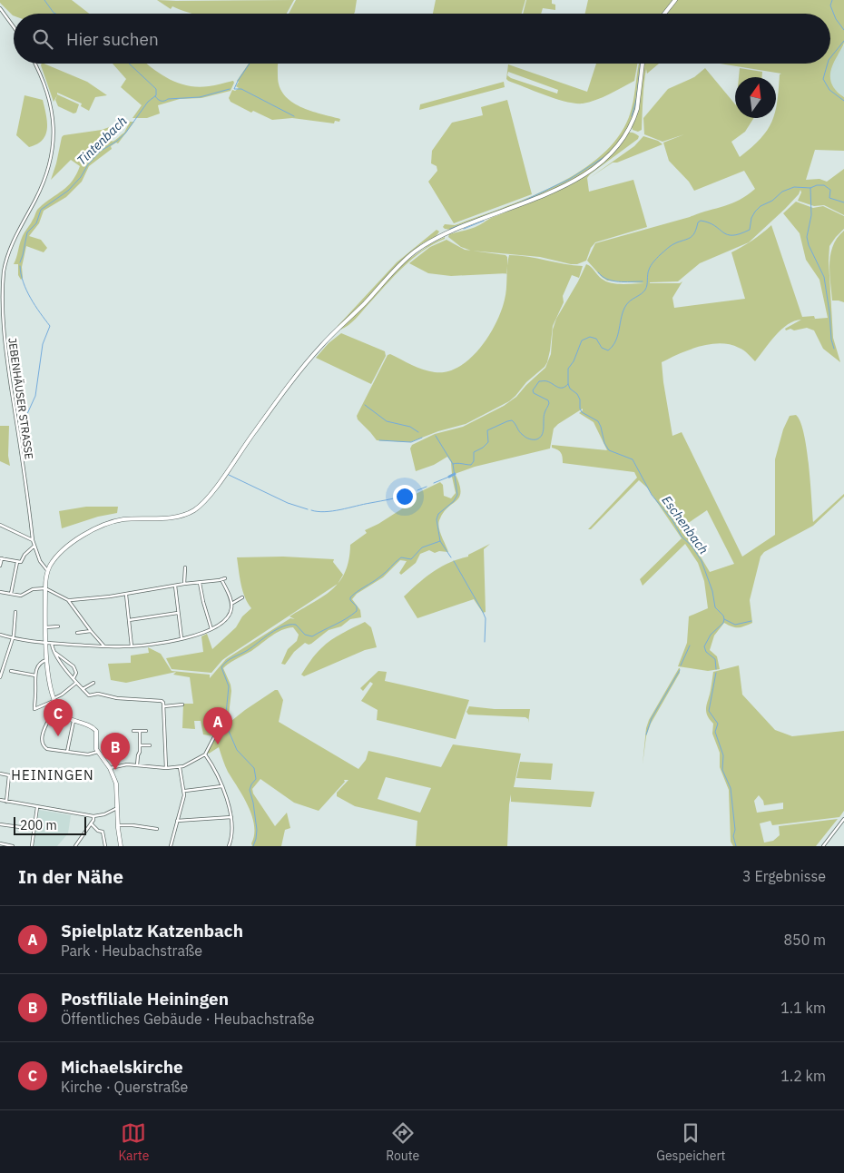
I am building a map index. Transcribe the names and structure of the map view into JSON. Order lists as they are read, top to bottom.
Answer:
{
  "streets": {
    "street": ["JEBENHÄUSER STRASSE"]
  },
  "districts": ["HEININGEN"],
  "water": ["Tintenbach", "Eschenbach"],
  "scale_bar": "200 m",
  "north": "top",
  "page": {
    "search": "Hier suchen",
    "pins": ["C", "A", "B"],
    "scale": "200 m",
    "heading": ["In der Nähe", "3 Ergebnisse"],
    "list": [
      {
        "mark": "A",
        "name": "Spielplatz Katzenbach",
        "note": "Park · Heubachstraße",
        "value": "850 m"
      },
      {
        "mark": "B",
        "name": "Postfiliale Heiningen",
        "note": "Öffentliches Gebäude · Heubachstraße",
        "value": "1.1 km"
      },
      {
        "mark": "C",
        "name": "Michaelskirche",
        "note": "Kirche · Querstraße",
        "value": "1.2 km"
      }
    ],
    "nav": ["Karte", "Route", "Gespeichert"]
  }
}
